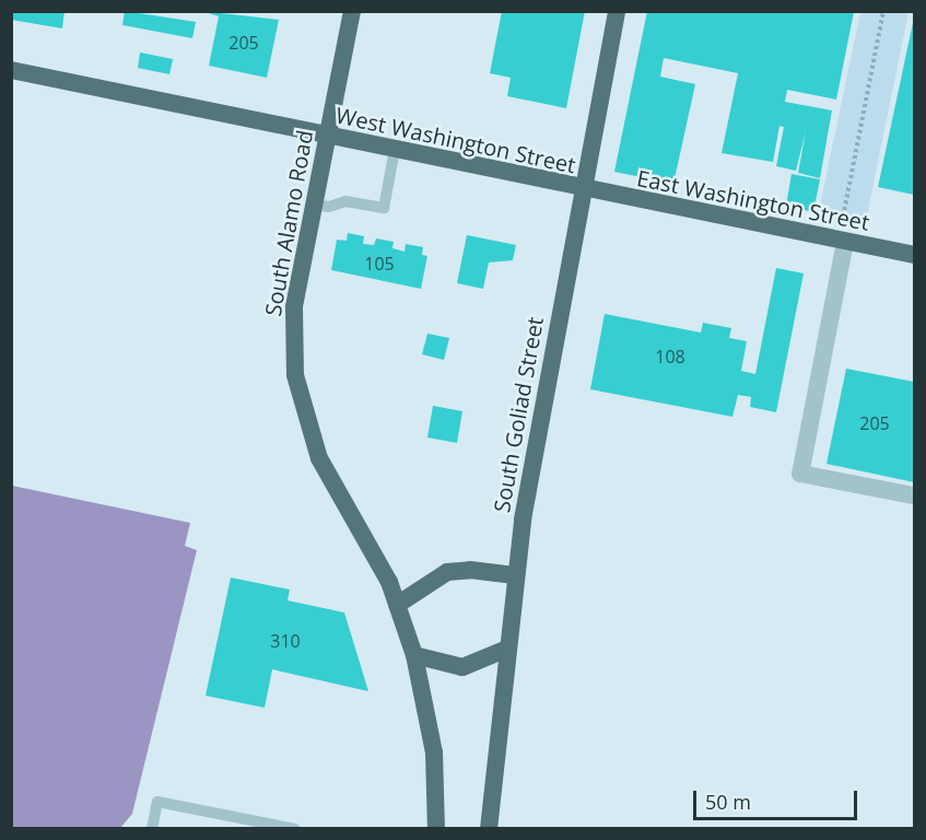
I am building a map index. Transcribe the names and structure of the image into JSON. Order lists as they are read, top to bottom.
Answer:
{
  "streets": {
    "main road": [
      "West Washington Street",
      "East Washington Street",
      "South Alamo Road",
      "South Goliad Street"
    ]
  },
  "crossings": [
    ["West Washington Street", "East Washington Street"],
    ["West Washington Street", "South Alamo Road"],
    ["West Washington Street", "South Goliad Street"],
    ["East Washington Street", "South Goliad Street"],
    ["South Alamo Road", "South Goliad Street"]
  ],
  "house_numbers": [
    "205",
    "105",
    "108",
    "205",
    "310"
  ],
  "scale_bar": "50 m"
}
